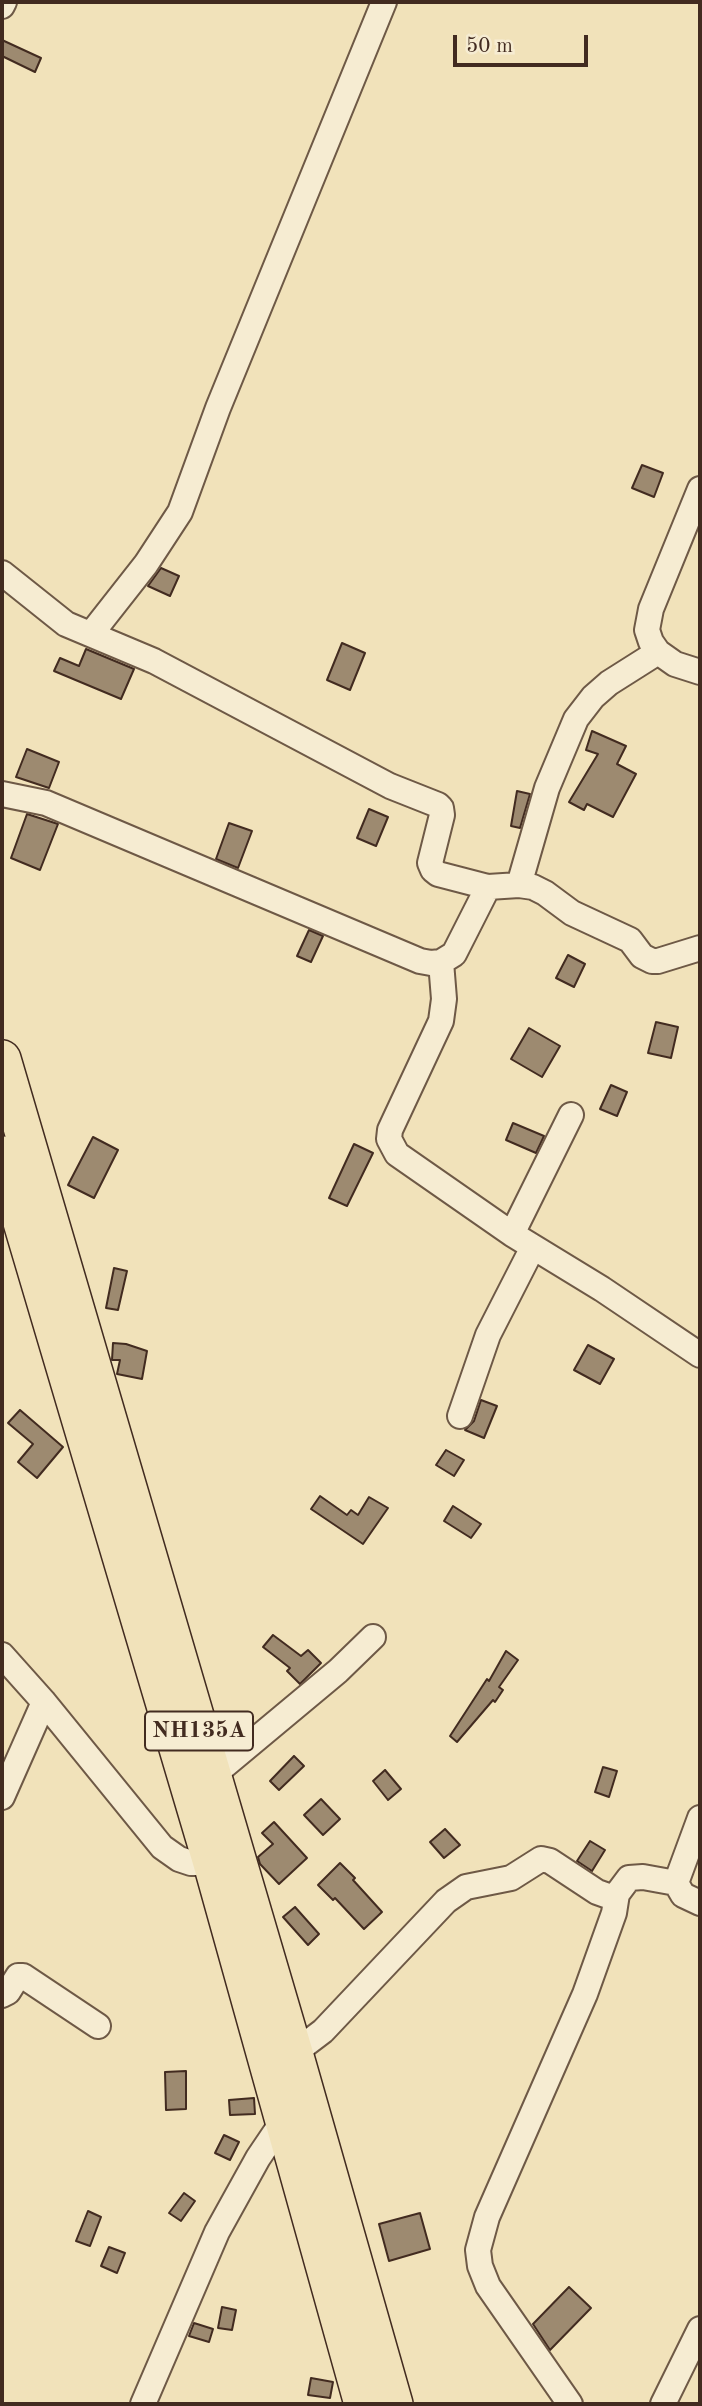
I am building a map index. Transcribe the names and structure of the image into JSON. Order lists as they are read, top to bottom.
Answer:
{
  "streets": {
    "highway": ["NH135A"]
  },
  "scale_bar": "50 m"
}
